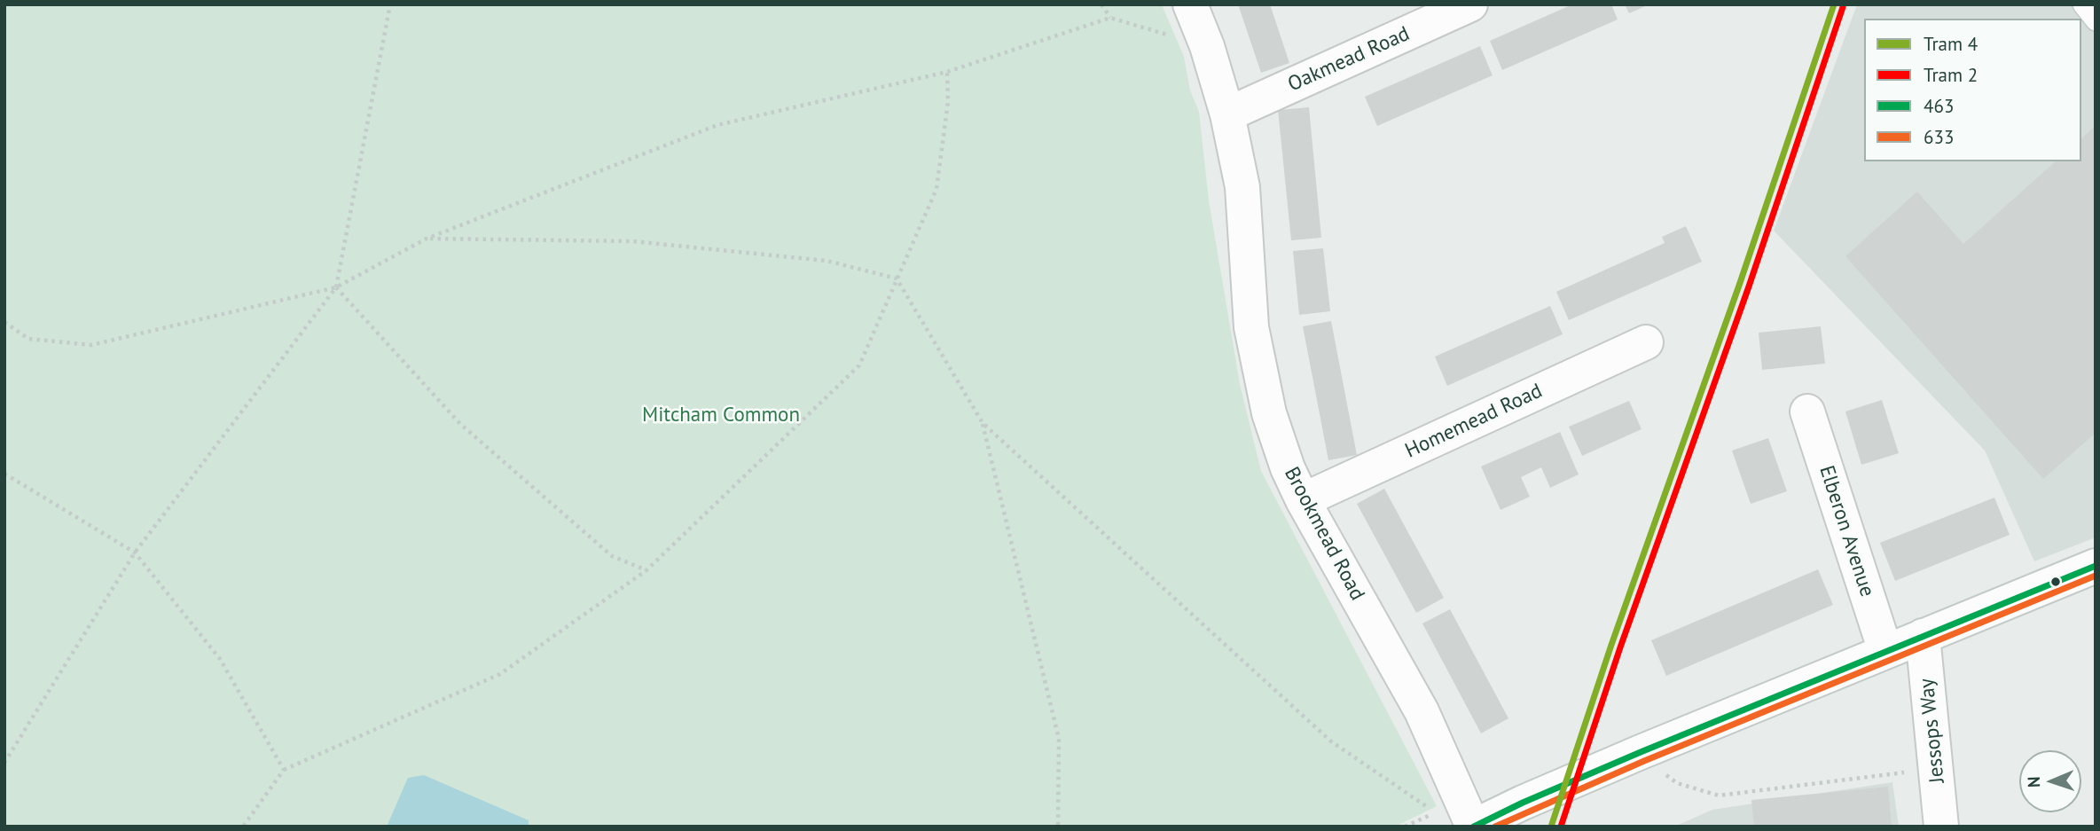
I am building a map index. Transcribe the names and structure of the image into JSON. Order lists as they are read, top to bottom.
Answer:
{
  "streets": {
    "street": [
      "Oakmead Road",
      "Homemead Road",
      "Elberon Avenue",
      "Brookmead Road",
      "Jessops Way"
    ]
  },
  "crossings": [
    ["Oakmead Road", "Brookmead Road"],
    ["Homemead Road", "Brookmead Road"]
  ],
  "parks": ["Mitcham Common"],
  "lines": [
    "tram line 4",
    "tram line 2",
    "transit line 463",
    "transit line 633"
  ],
  "legend": [
    "Tram 4",
    "Tram 2",
    "463",
    "633"
  ],
  "north": "left"
}
